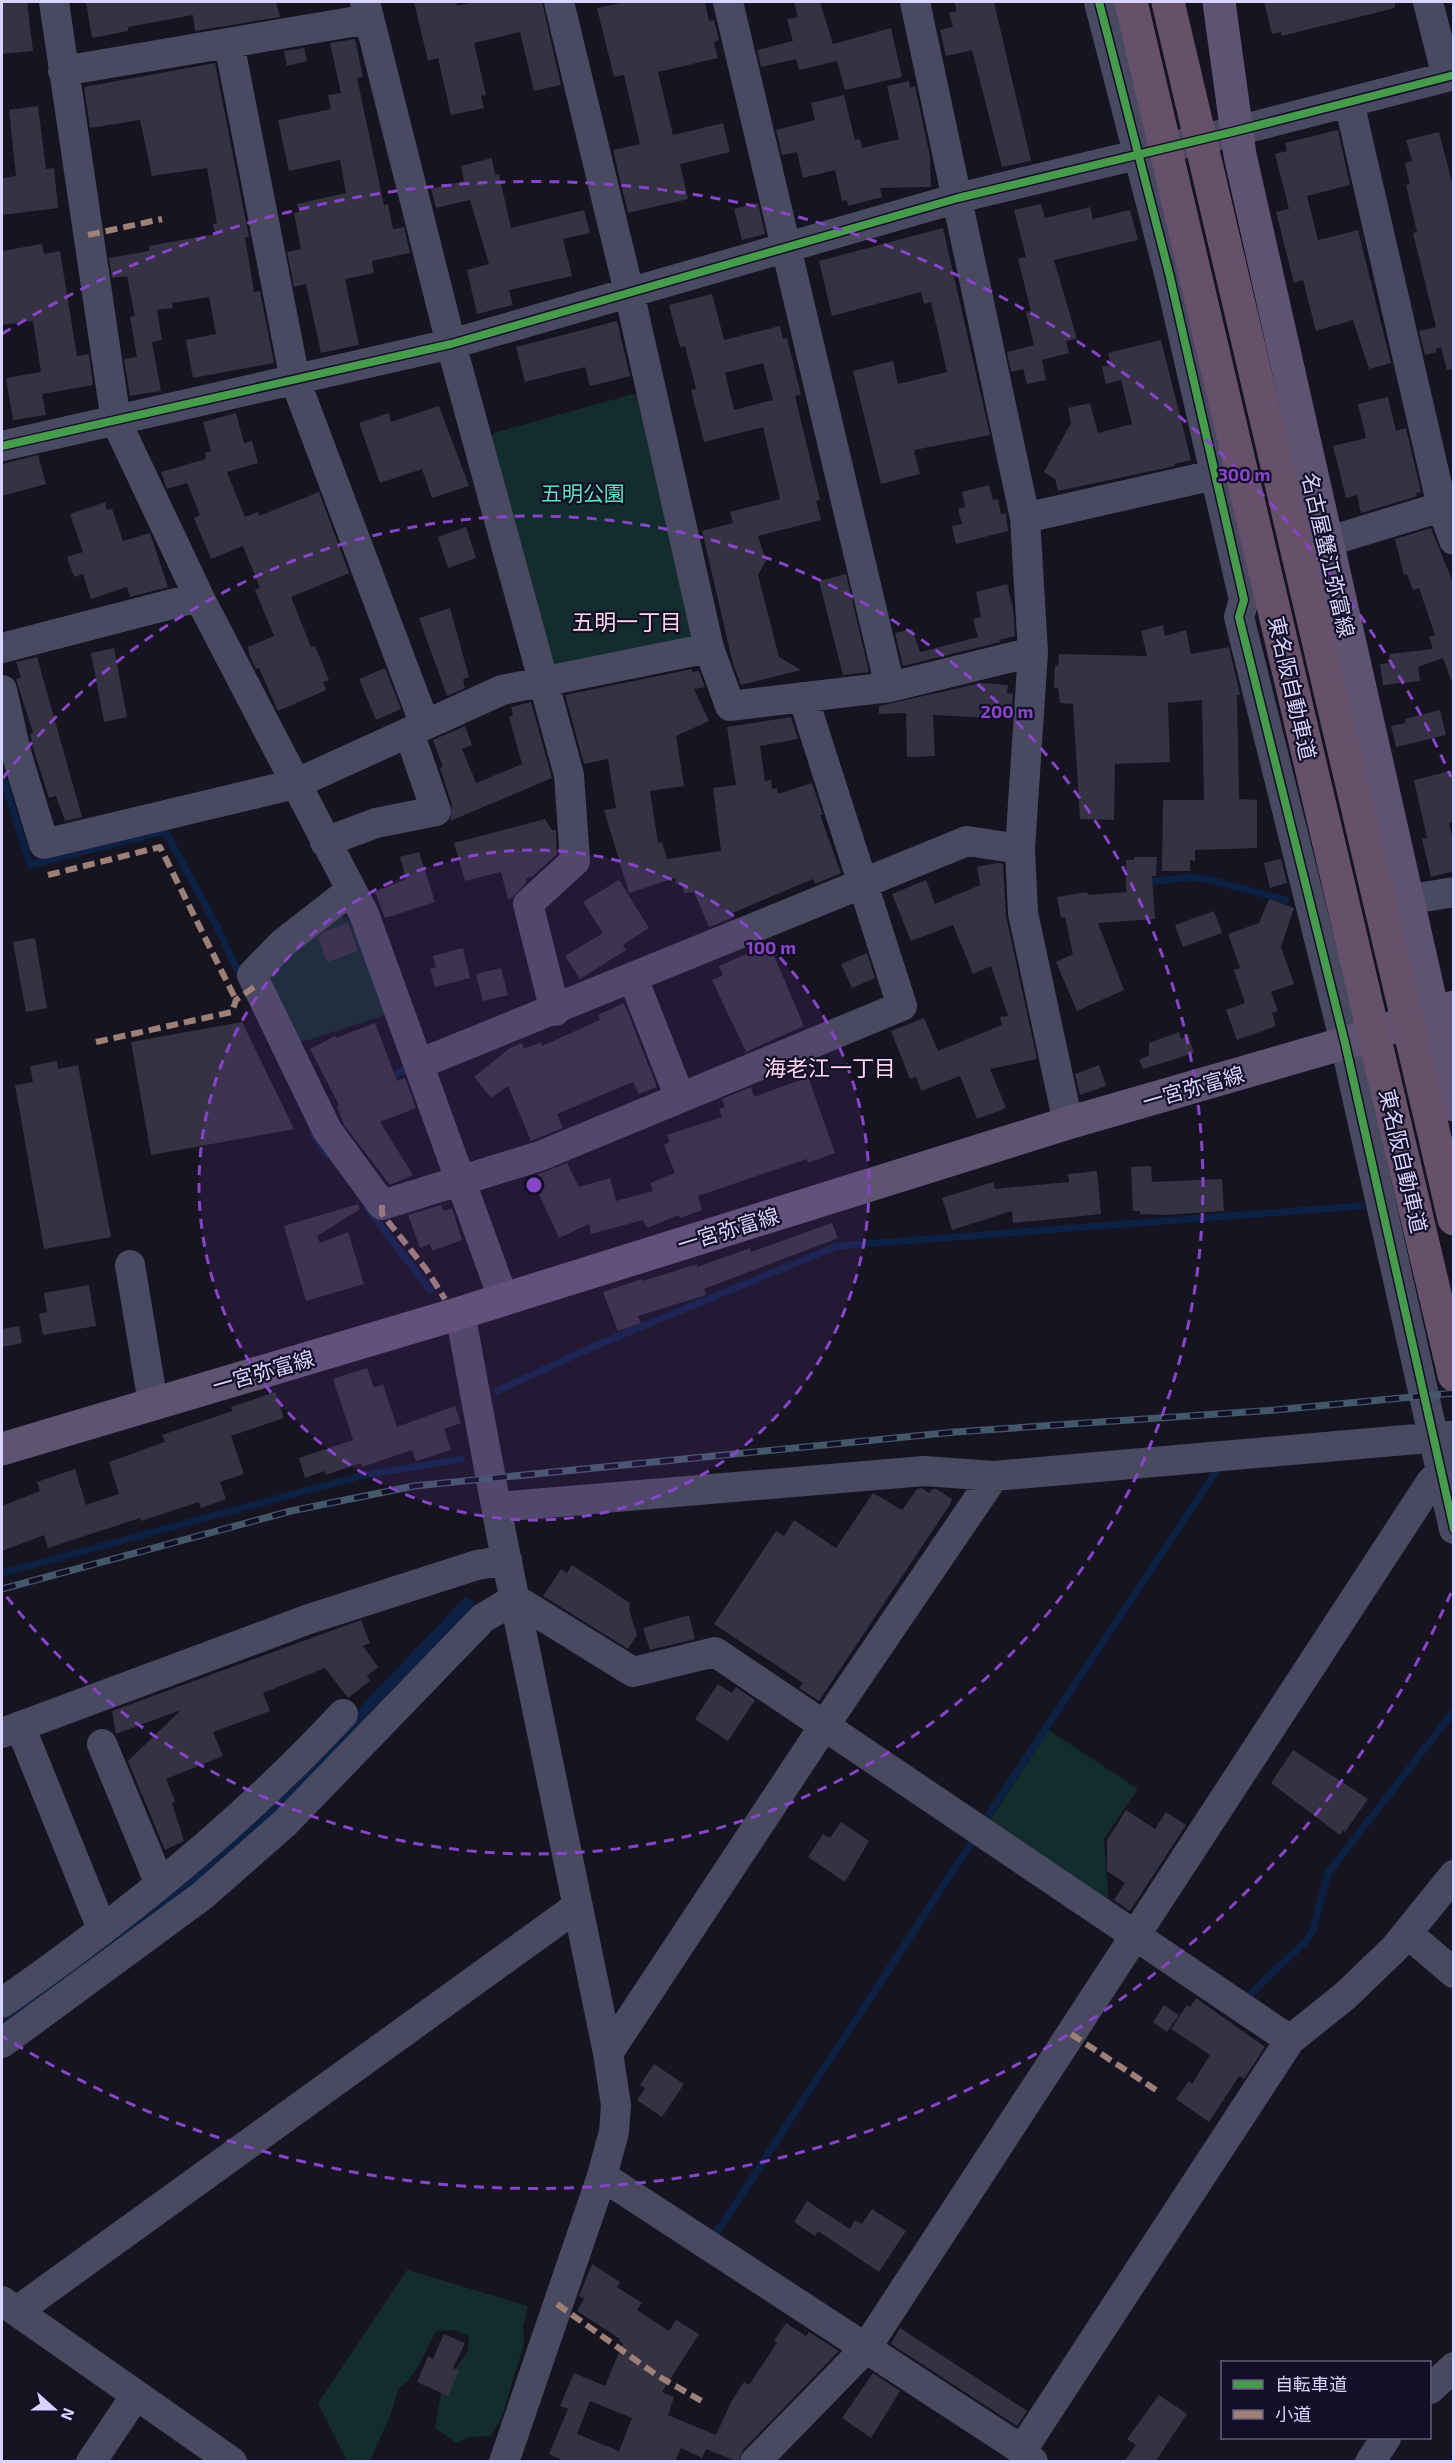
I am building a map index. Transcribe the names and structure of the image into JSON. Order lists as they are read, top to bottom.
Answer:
{
  "streets": {
    "highway": ["東名阪自動車道"],
    "main road": ["名古屋蟹江弥富線", "一宮弥富線"]
  },
  "crossings": [
    ["名古屋蟹江弥富線", "一宮弥富線"]
  ],
  "districts": ["五明一丁目", "海老江一丁目"],
  "parks": ["五明公園"],
  "legend": ["自転車道", "小道"],
  "north": "right",
  "rings": ["300 m", "200 m", "100 m"]
}
